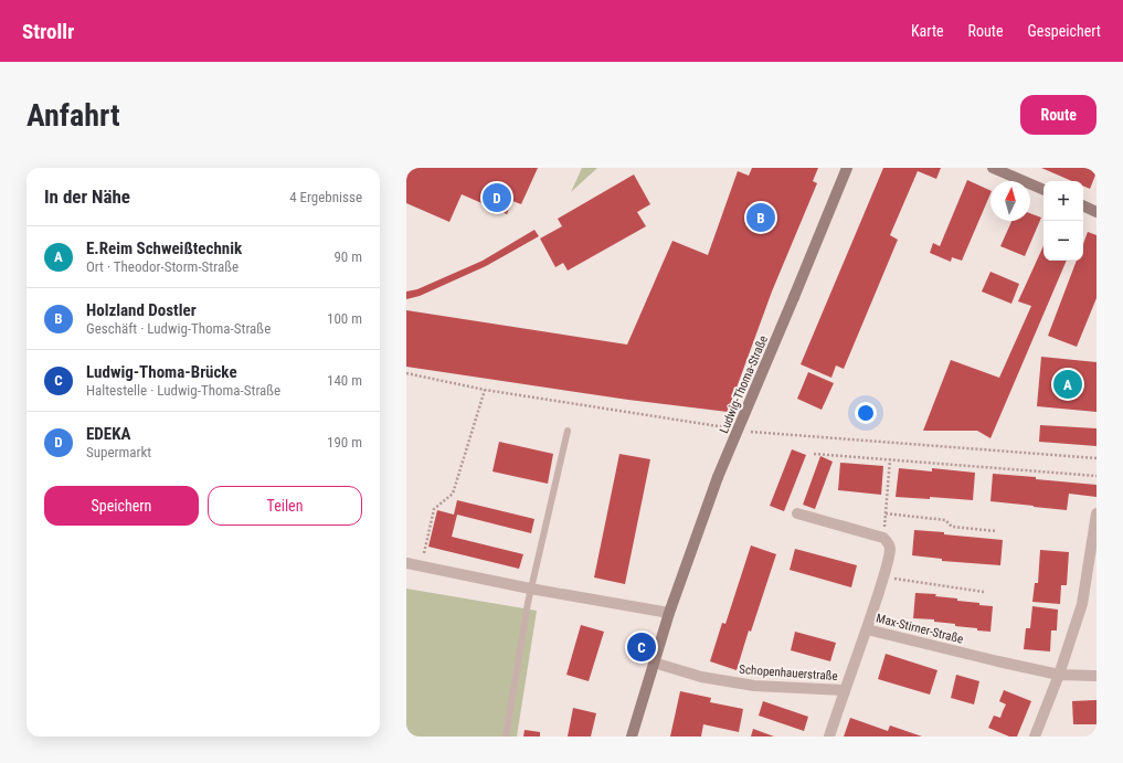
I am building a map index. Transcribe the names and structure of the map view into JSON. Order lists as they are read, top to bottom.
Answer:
{
  "streets": {
    "street": ["Ludwig-Thoma-Straße", "Max-Stirner-Straße", "Schopenhauerstraße"]
  },
  "crossings": [
    ["Ludwig-Thoma-Straße", "Schopenhauerstraße"],
    ["Max-Stirner-Straße", "Schopenhauerstraße"]
  ],
  "north": "top",
  "page": {
    "header": "Strollr",
    "nav": ["Karte", "Route", "Gespeichert"],
    "buttons": [
      "Route",
      ["Speichern", "Teilen"]
    ],
    "title": "Anfahrt",
    "heading": ["In der Nähe", "4 Ergebnisse"],
    "map_buttons": ["+", "−"],
    "pins": [
      "D",
      "B",
      "A",
      "C"
    ],
    "list": [
      {
        "mark": "A",
        "name": "E.Reim Schweißtechnik",
        "note": "Ort · Theodor-Storm-Straße",
        "value": "90 m"
      },
      {
        "mark": "B",
        "name": "Holzland Dostler",
        "note": "Geschäft · Ludwig-Thoma-Straße",
        "value": "100 m"
      },
      {
        "mark": "C",
        "name": "Ludwig-Thoma-Brücke",
        "note": "Haltestelle · Ludwig-Thoma-Straße",
        "value": "140 m"
      },
      {
        "mark": "D",
        "name": "EDEKA",
        "note": "Supermarkt",
        "value": "190 m"
      }
    ]
  }
}
